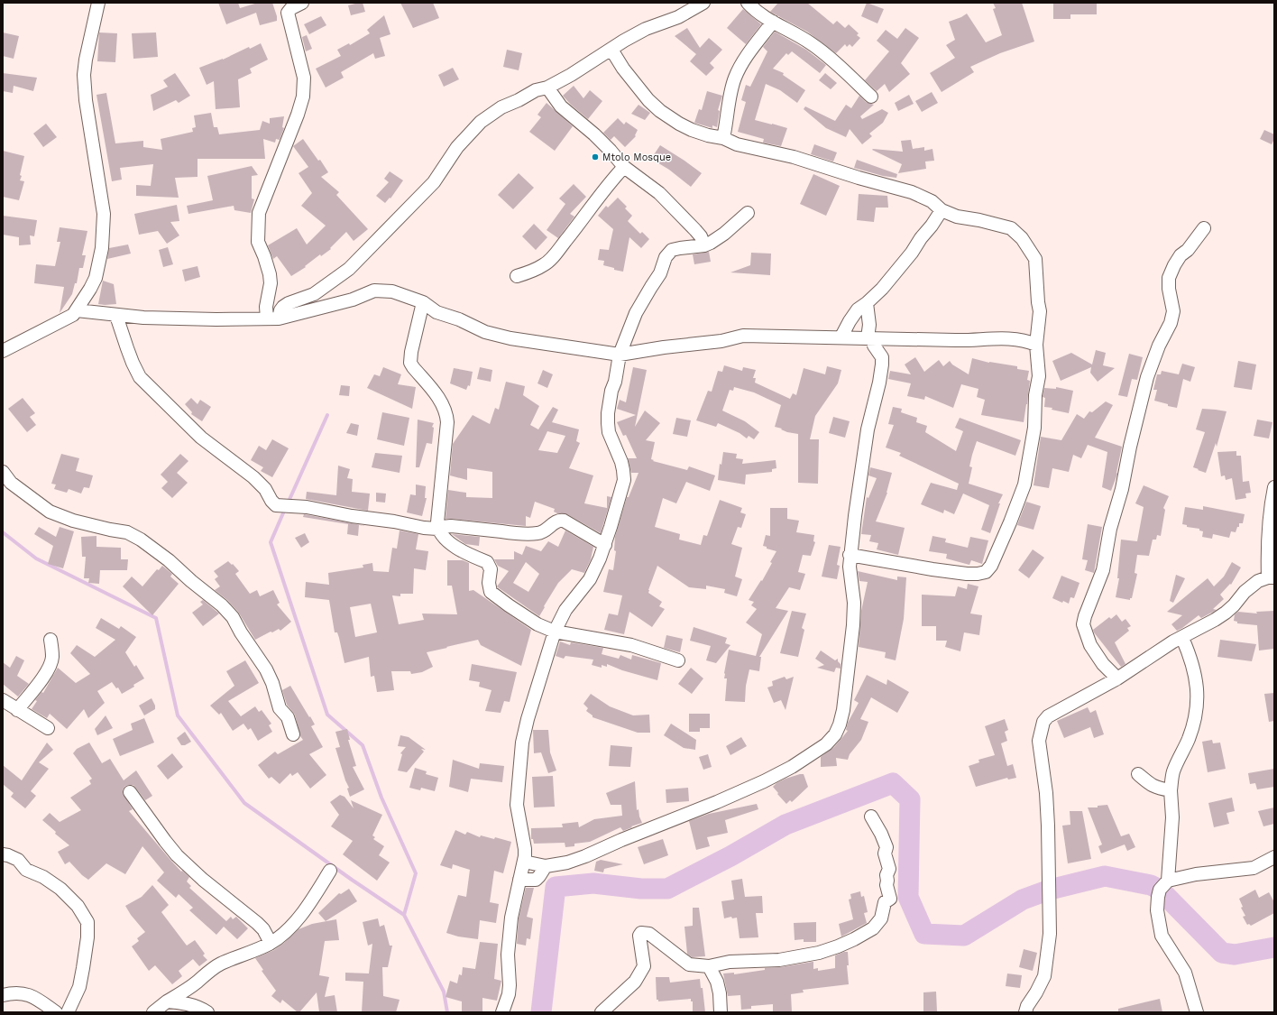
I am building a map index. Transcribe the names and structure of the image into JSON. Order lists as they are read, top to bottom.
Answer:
{
  "places": ["Mtolo Mosque"]
}
